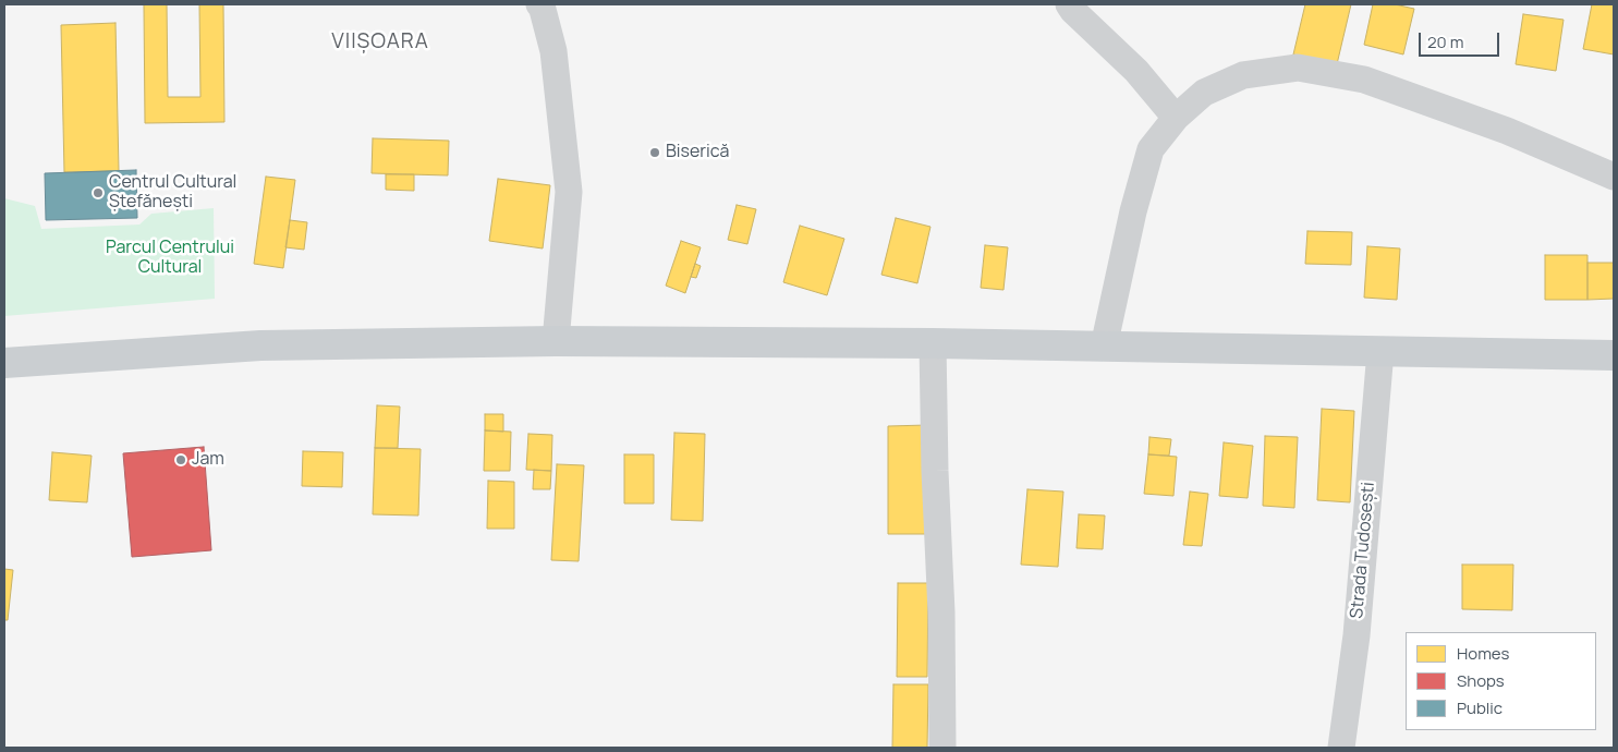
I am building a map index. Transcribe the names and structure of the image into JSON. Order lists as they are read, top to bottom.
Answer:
{
  "streets": {
    "street": ["Strada Tudosești"]
  },
  "districts": ["VIIȘOARA"],
  "parks": ["Parcul Centrului Cultural"],
  "places": ["Biserică", "Centrul Cultural Ștefănești", "Jam"],
  "legend": ["Homes", "Shops", "Public"],
  "scale_bar": "20 m"
}
